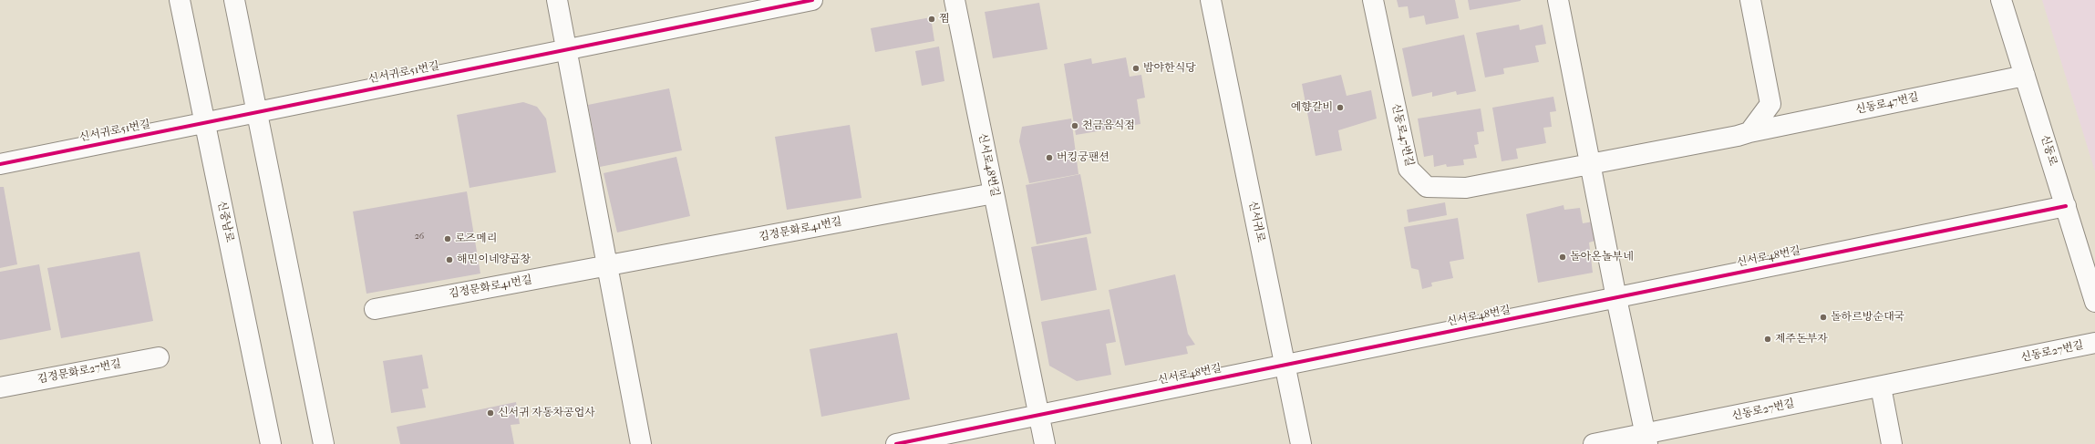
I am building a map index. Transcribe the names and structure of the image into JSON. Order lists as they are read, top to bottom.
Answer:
{
  "streets": {
    "street": [
      "신서귀로51번길",
      "신동로47번길",
      "신동로",
      "신서로48번길",
      "신중남로",
      "신서귀로",
      "김정문화로41번길",
      "신동로27번길",
      "김정문화로27번길"
    ]
  },
  "crossings": [
    ["신서귀로51번길", "신중남로"],
    ["신동로47번길", "신동로"],
    ["신동로", "신서로48번길"],
    ["신서로48번길", "신서귀로"],
    ["신서로48번길", "김정문화로41번길"]
  ],
  "places": [
    "찜",
    "밤야한식당",
    "예향갈비",
    "천금음식점",
    "버킹궁팬션",
    "로즈메리",
    "돌아온놀부네",
    "해민이네양곱창",
    "돌하르방순대국",
    "제주돈부자",
    "신서귀 자동차공업사"
  ],
  "house_numbers": ["26"]
}
